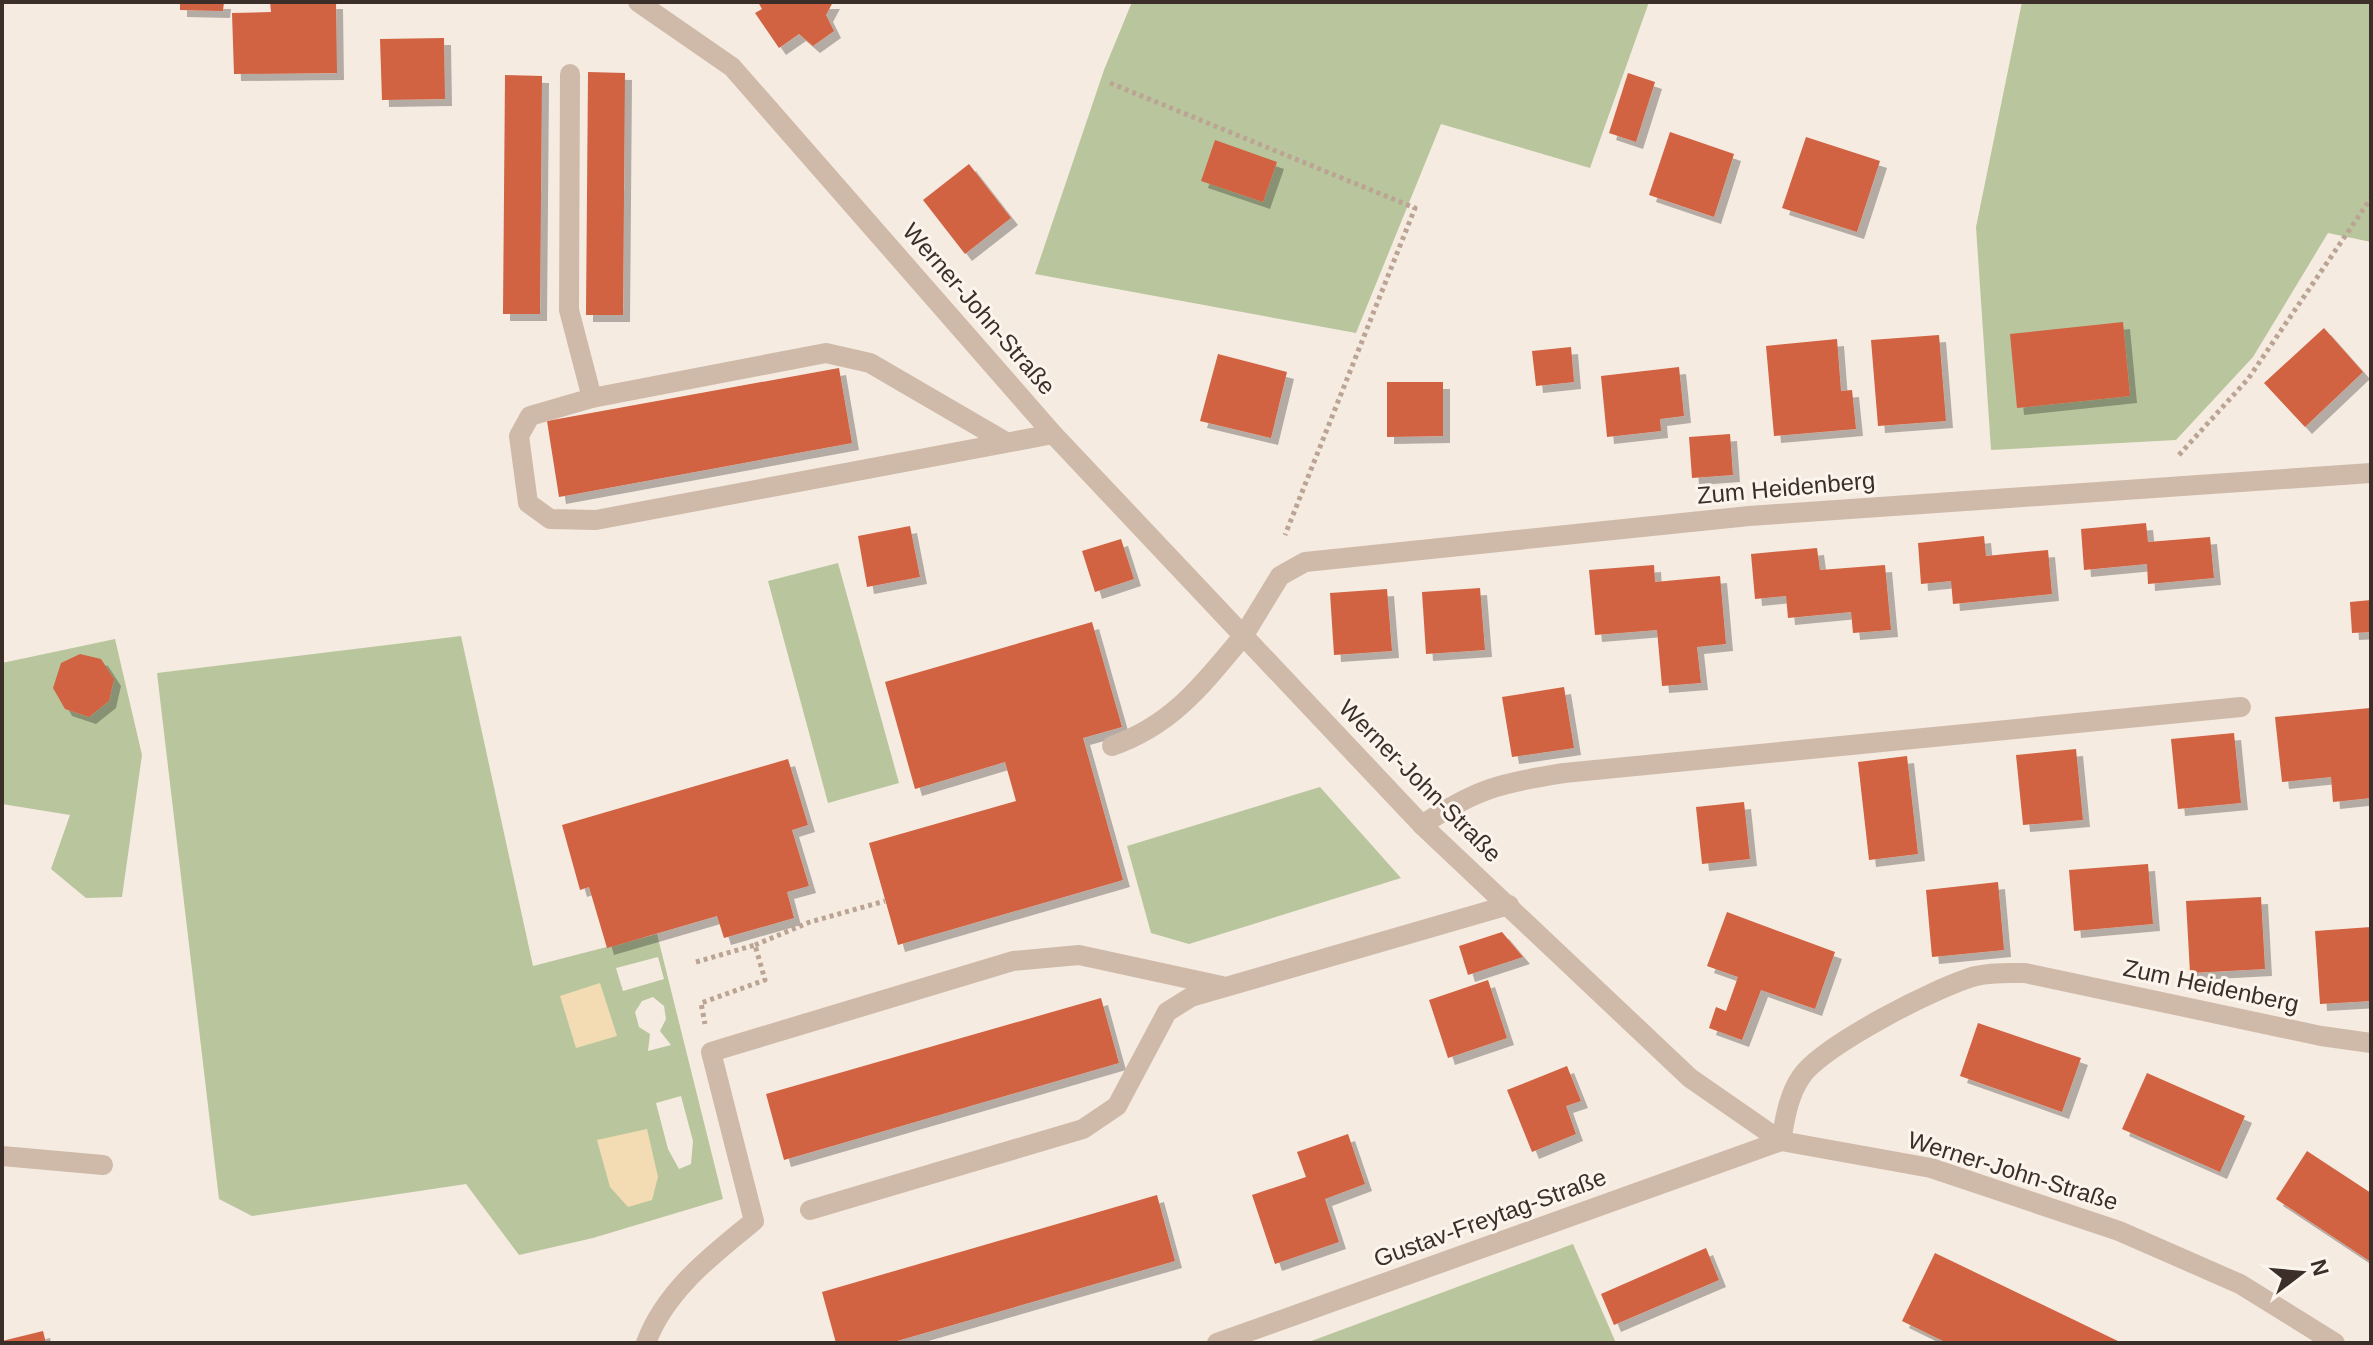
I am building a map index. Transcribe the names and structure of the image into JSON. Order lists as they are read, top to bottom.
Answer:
{
  "streets": {
    "street": ["Werner-John-Straße", "Zum Heidenberg", "Gustav-Freytag-Straße"]
  },
  "crossings": [
    ["Werner-John-Straße", "Zum Heidenberg"],
    ["Werner-John-Straße", "Gustav-Freytag-Straße"],
    ["Zum Heidenberg", "Gustav-Freytag-Straße"]
  ],
  "north": "right"
}
